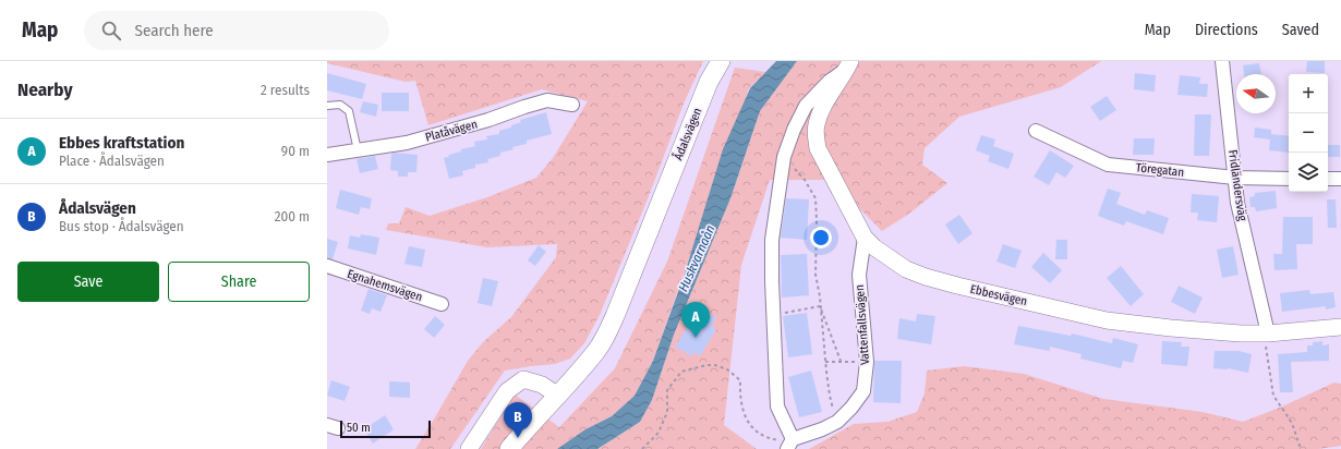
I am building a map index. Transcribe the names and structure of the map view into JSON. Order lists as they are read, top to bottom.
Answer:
{
  "streets": {
    "main road": ["Ådalsvägen"],
    "street": [
      "Platåvägen",
      "Töregatan",
      "Fridländersväg",
      "Egnahemsvägen",
      "Ebbesvägen",
      "Vattenfallsvägen"
    ]
  },
  "crossings": [
    ["Töregatan", "Fridländersväg"],
    ["Fridländersväg", "Ebbesvägen"],
    ["Ebbesvägen", "Vattenfallsvägen"]
  ],
  "water": ["Huskvarnaån"],
  "scale_bar": "50 m",
  "north": "left",
  "page": {
    "header": "Map",
    "search": "Search here",
    "nav": ["Map", "Directions", "Saved"],
    "heading": ["Nearby", "2 results"],
    "map_buttons": ["+", "−"],
    "list": [
      {
        "mark": "A",
        "name": "Ebbes kraftstation",
        "note": "Place · Ådalsvägen",
        "value": "90 m"
      },
      {
        "mark": "B",
        "name": "Ådalsvägen",
        "note": "Bus stop · Ådalsvägen",
        "value": "200 m"
      }
    ],
    "buttons": ["Save", "Share"],
    "pins": ["A", "B"],
    "scale": "50 m"
  }
}
